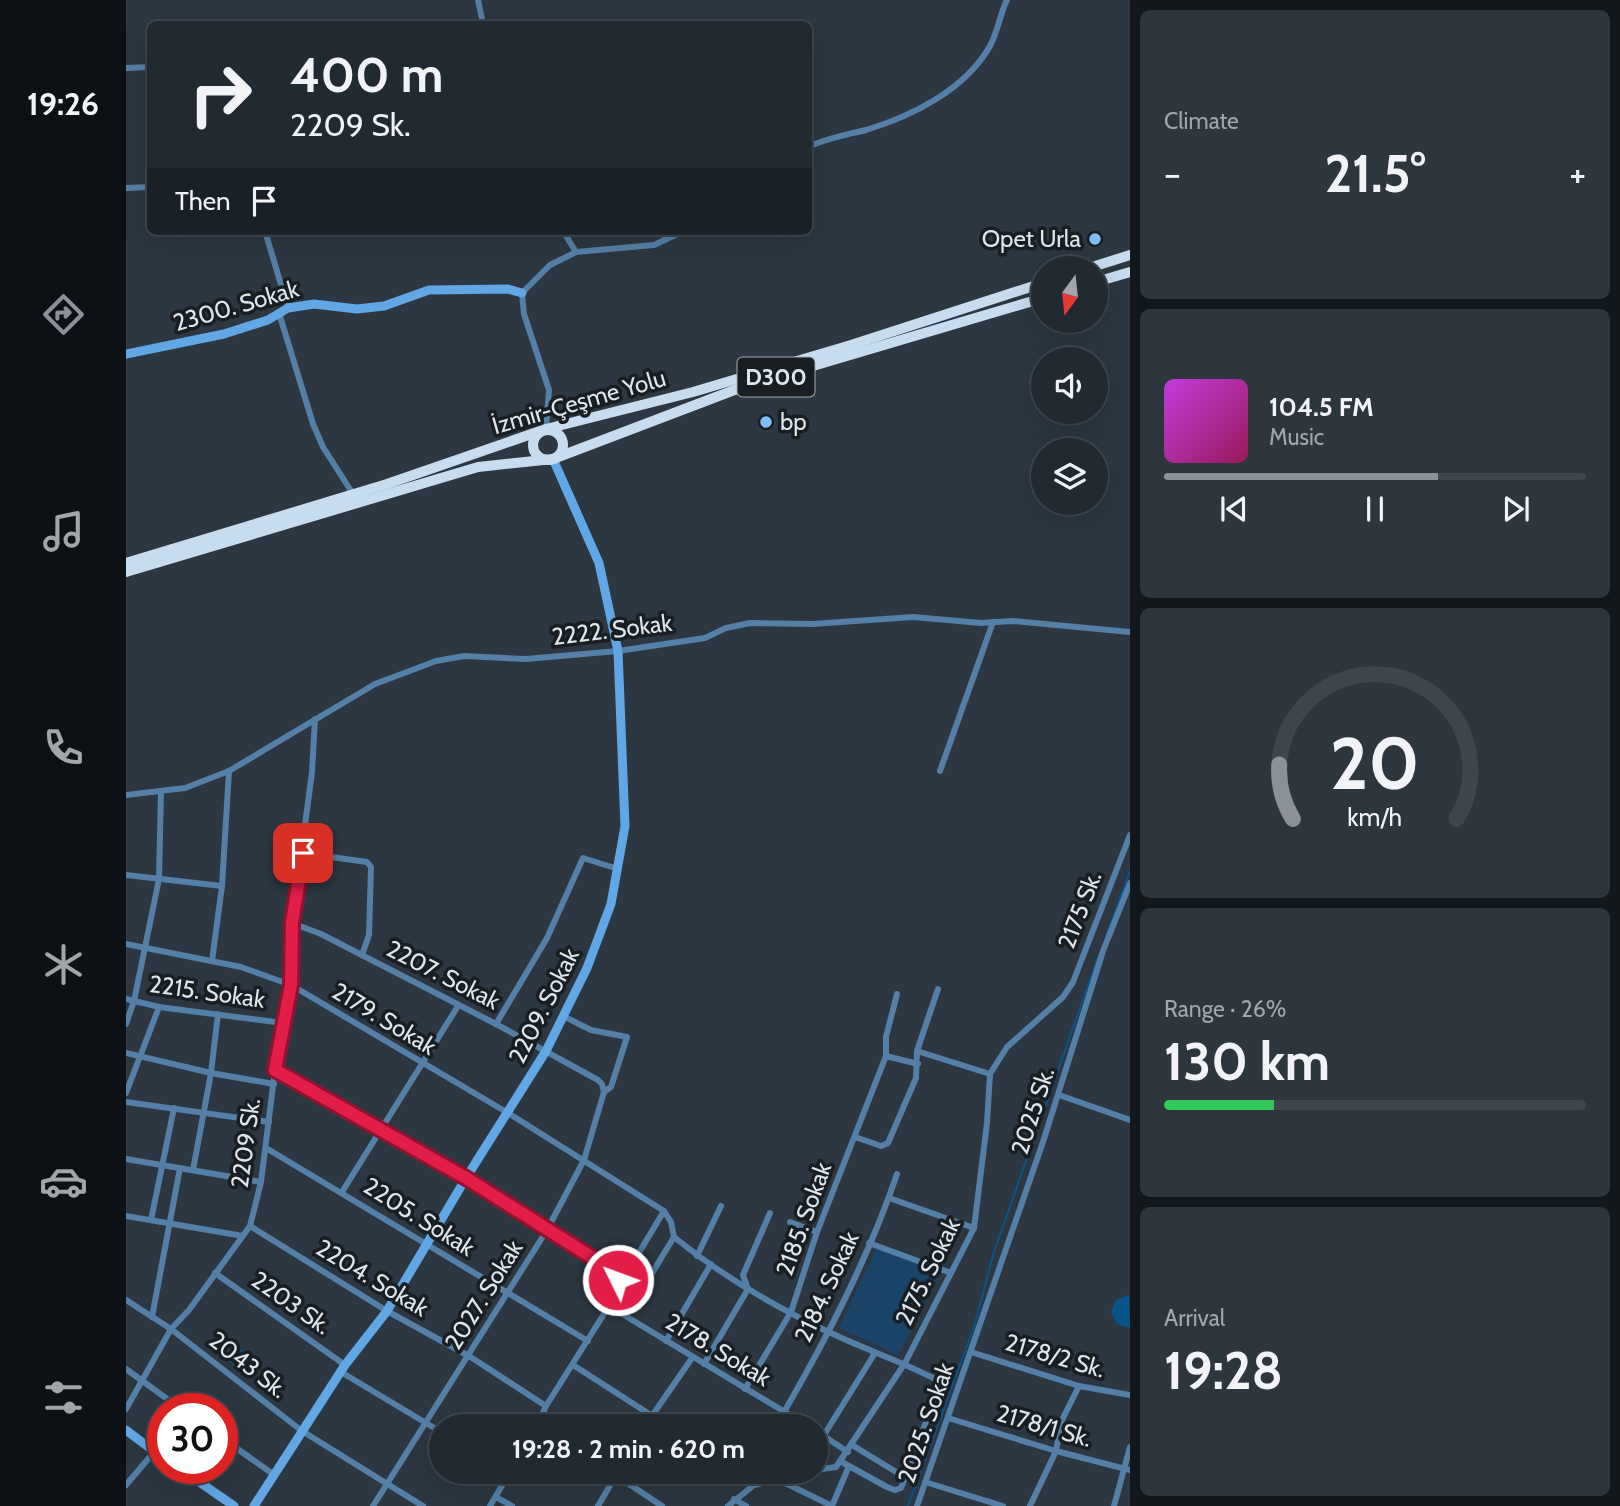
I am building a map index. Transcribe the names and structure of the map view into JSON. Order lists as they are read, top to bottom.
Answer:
{
  "streets": {
    "highway": ["D300", "İzmir-Çeşme Yolu"],
    "street": [
      "2300. Sokak",
      "2222. Sokak",
      "2175 Sk.",
      "2207. Sokak",
      "2215. Sokak",
      "2209. Sokak",
      "2179. Sokak",
      "2025 Sk.",
      "2209 Sk.",
      "2205. Sokak",
      "2185. Sokak",
      "2175. Sokak",
      "2204. Sokak",
      "2184. Sokak",
      "2027. Sokak",
      "2203 Sk.",
      "2178. Sokak",
      "2178/2 Sk.",
      "2043 Sk.",
      "2025. Sokak",
      "2178/1 Sk."
    ]
  },
  "crossings": [
    ["İzmir-Çeşme Yolu", "2209. Sokak"],
    ["2222. Sokak", "2209. Sokak"],
    ["2222. Sokak", "2209 Sk."],
    ["2175 Sk.", "2175. Sokak"],
    ["2207. Sokak", "2209. Sokak"],
    ["2207. Sokak", "2209 Sk."],
    ["2207. Sokak", "2027. Sokak"],
    ["2215. Sokak", "2209 Sk."],
    ["2209. Sokak", "2179. Sokak"],
    ["2209. Sokak", "2205. Sokak"],
    ["2209. Sokak", "2204. Sokak"],
    ["2209. Sokak", "2027. Sokak"],
    ["2209. Sokak", "2203 Sk."],
    ["2209. Sokak", "2043 Sk."],
    ["2179. Sokak", "2209 Sk."],
    ["2179. Sokak", "2027. Sokak"],
    ["2025 Sk.", "2178/2 Sk."],
    ["2025 Sk.", "2025. Sokak"],
    ["2209 Sk.", "2205. Sokak"],
    ["2209 Sk.", "2204. Sokak"],
    ["2209 Sk.", "2203 Sk."],
    ["2209 Sk.", "2043 Sk."],
    ["2205. Sokak", "2027. Sokak"],
    ["2185. Sokak", "2178. Sokak"],
    ["2204. Sokak", "2027. Sokak"],
    ["2184. Sokak", "2178. Sokak"],
    ["2027. Sokak", "2203 Sk."],
    ["2027. Sokak", "2043 Sk."],
    ["2178/2 Sk.", "2025. Sokak"],
    ["2025. Sokak", "2178/1 Sk."]
  ],
  "places": ["Opet Urla", "bp"],
  "north": "bottom",
  "page": {
    "tabs": "19:26",
    "tile": [
      "Climate",
      ["Range · 26%", "130 km"],
      ["Arrival", "19:28"]
    ],
    "turn": ["400 m", "2209 Sk."],
    "heat": ["−", "21.5°", "+"],
    "then": "Then",
    "song": ["104.5 FM", "Music"],
    "limit": "30",
    "trip": "19:28 · 2 min · 620 m",
    "gauge": ["20", "km/h"]
  }
}
